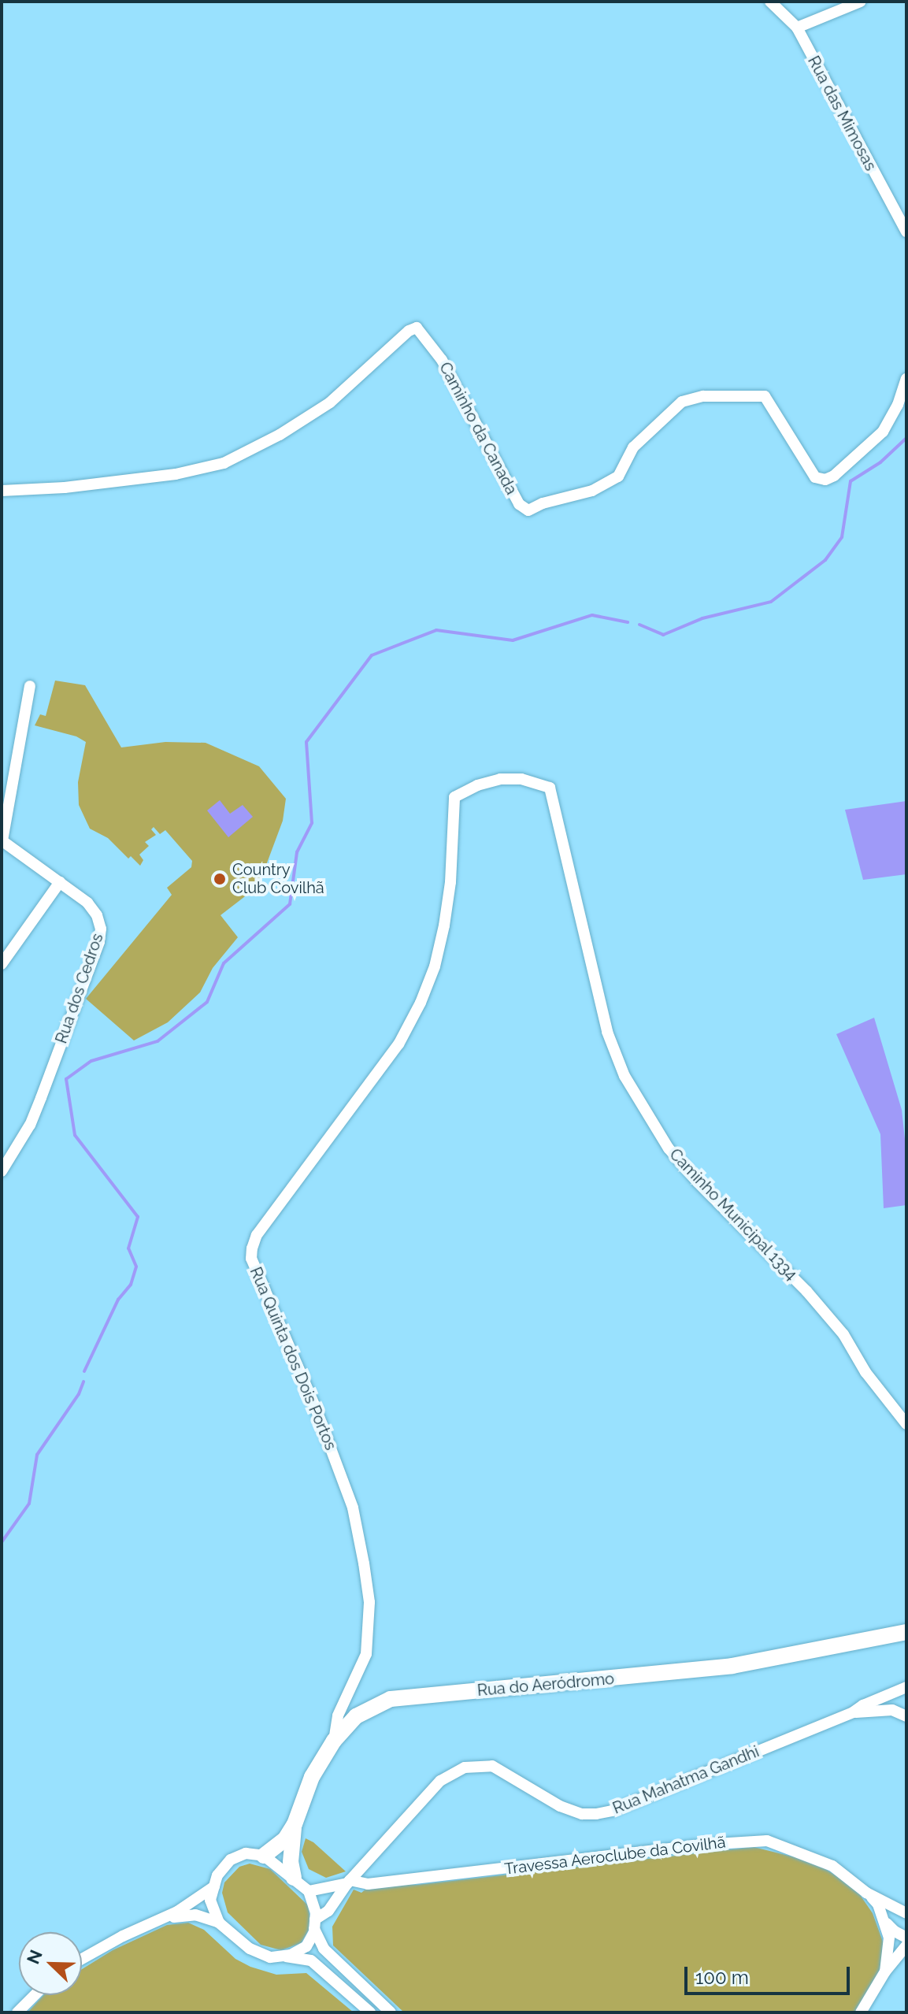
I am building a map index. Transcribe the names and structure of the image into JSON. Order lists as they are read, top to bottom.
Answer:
{
  "streets": {
    "main road": ["Rua do Aeródromo"],
    "street": [
      "Rua das Mimosas",
      "Caminho da Canada",
      "Rua dos Cedros",
      "Caminho Municipal 1334",
      "Rua Quinta dos Dois Portos",
      "Rua Mahatma Gandhi",
      "Travessa Aeroclube da Covilhã"
    ]
  },
  "crossings": [
    ["Caminho Municipal 1334", "Rua Quinta dos Dois Portos"],
    ["Rua Quinta dos Dois Portos", "Rua do Aeródromo"],
    ["Rua do Aeródromo", "Rua Mahatma Gandhi"],
    ["Rua Mahatma Gandhi", "Travessa Aeroclube da Covilhã"]
  ],
  "places": ["Country Club Covilhã"],
  "scale_bar": "100 m",
  "north": "top left"
}
